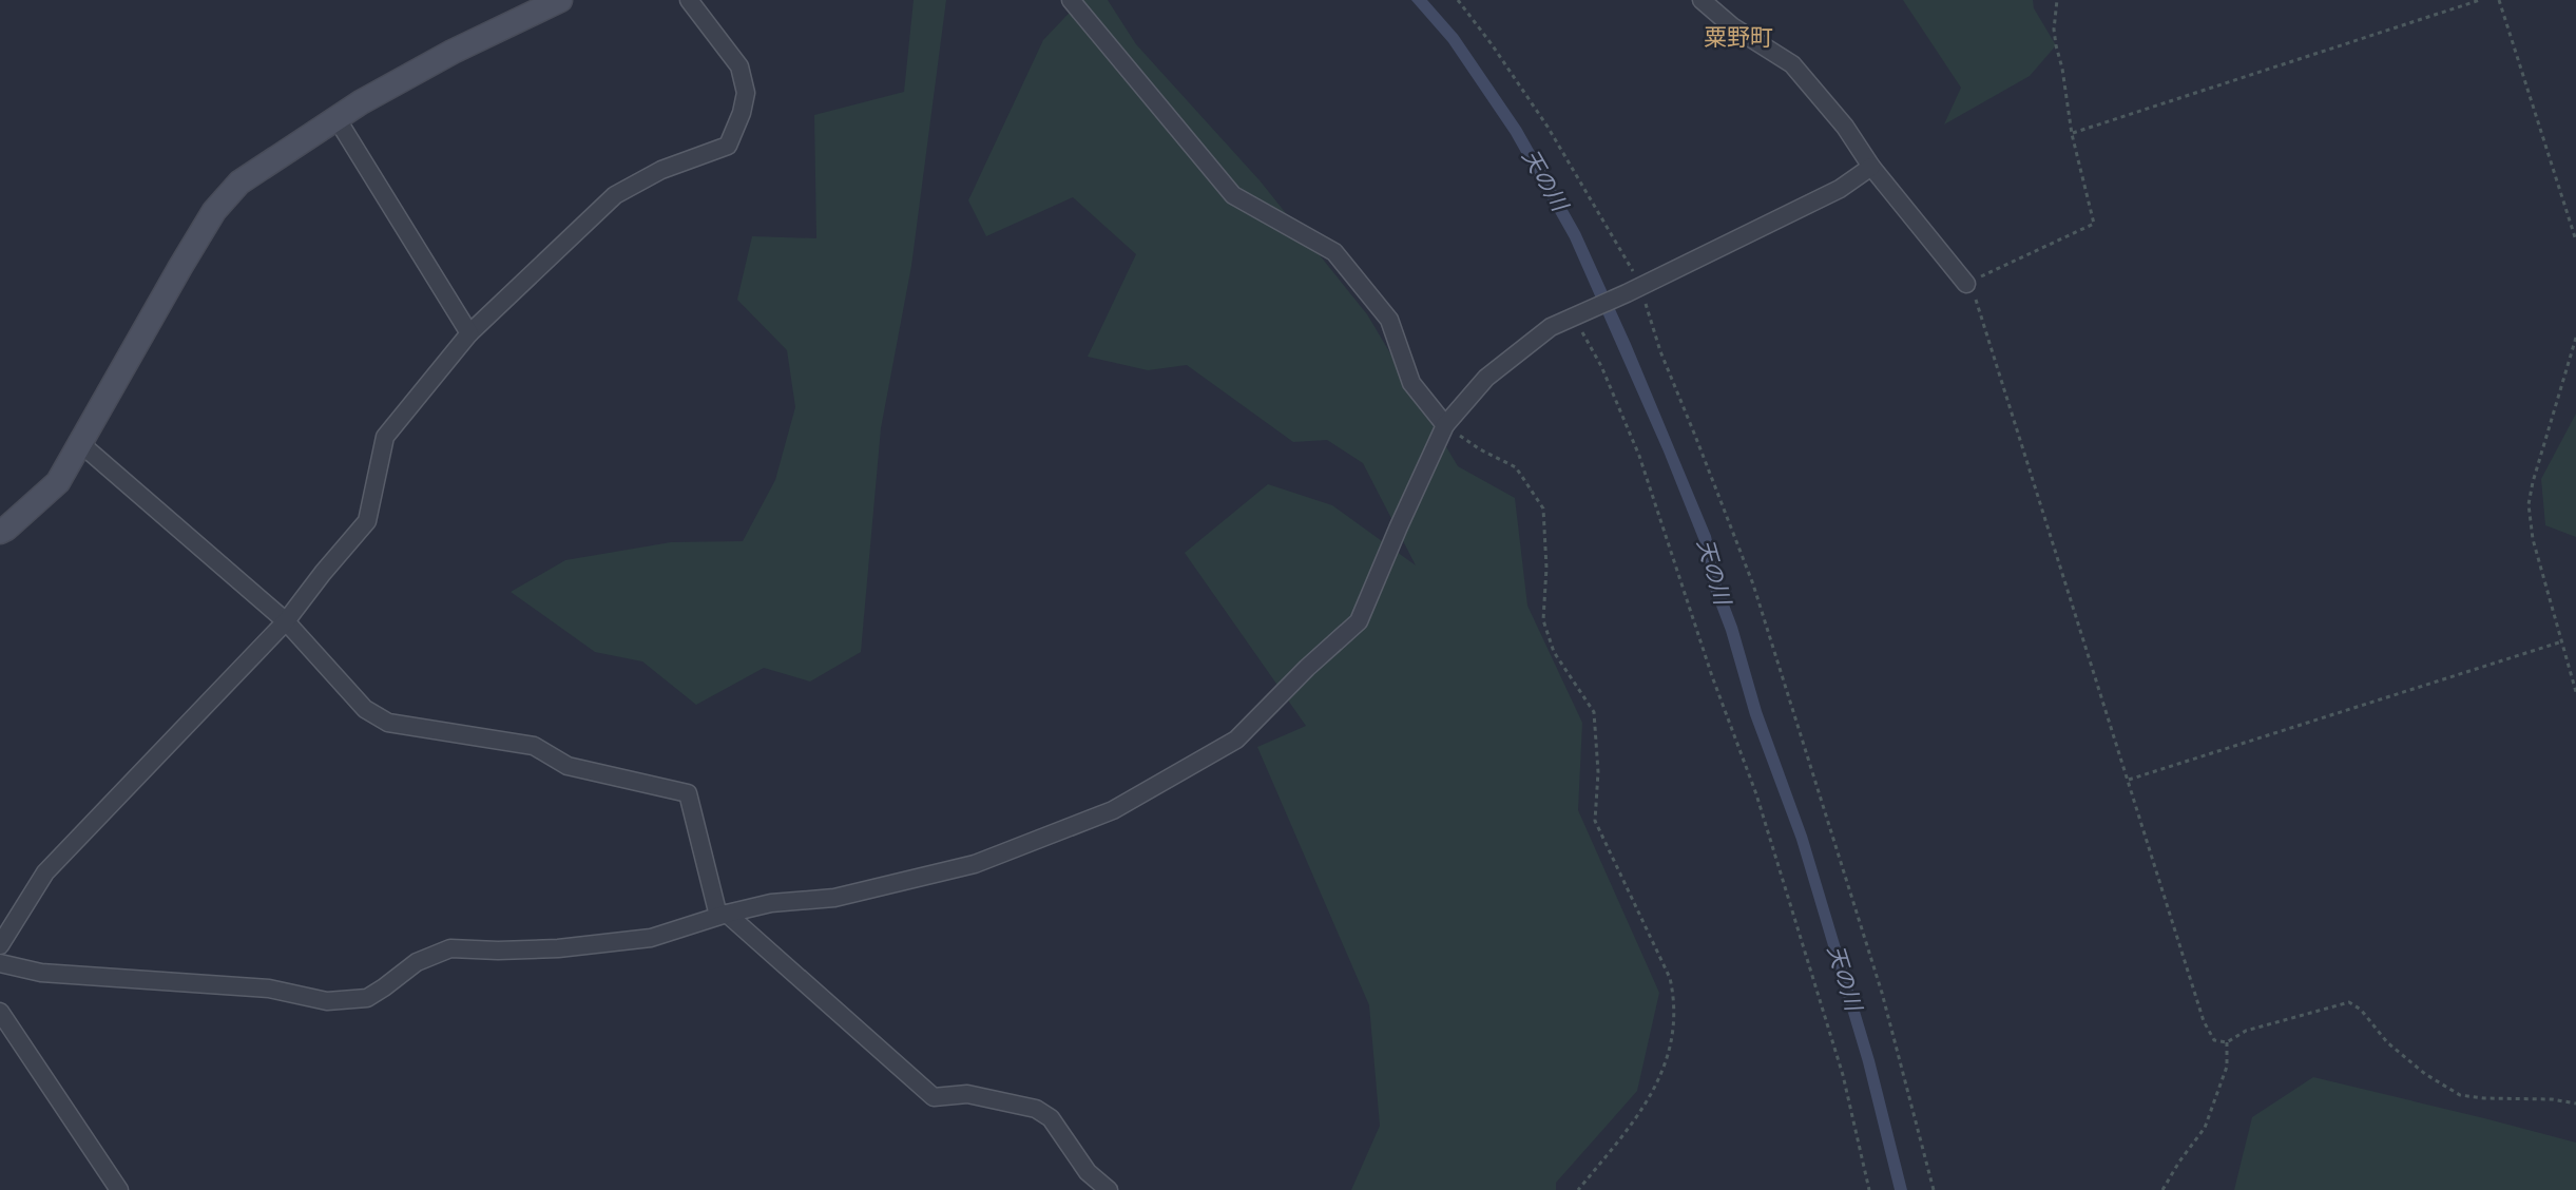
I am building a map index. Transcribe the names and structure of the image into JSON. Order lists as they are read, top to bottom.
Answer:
{
  "districts": ["粟野町"],
  "water": ["天の川"]
}
